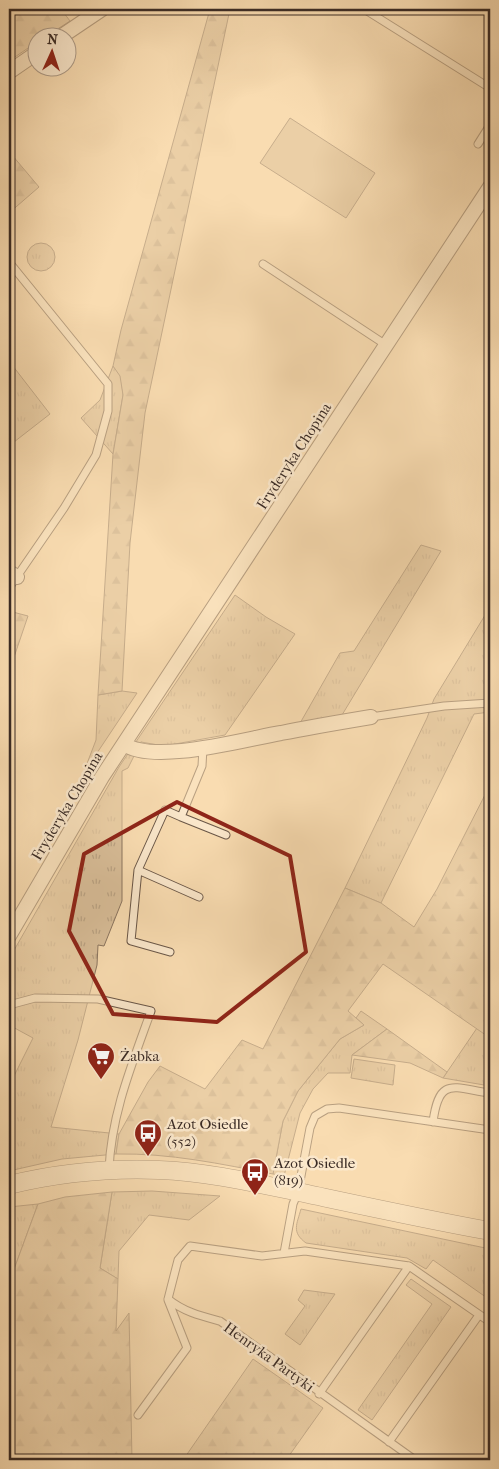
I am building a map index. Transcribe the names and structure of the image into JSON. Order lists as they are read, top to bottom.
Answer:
{
  "streets": {
    "street": ["Fryderyka Chopina"],
    "lane": ["Henryka Partyki"]
  },
  "places": {
    "supermarket": ["Żabka"],
    "bus stop": ["Azot Osiedle (552)", "Azot Osiedle (819)"]
  },
  "north": "top"
}
